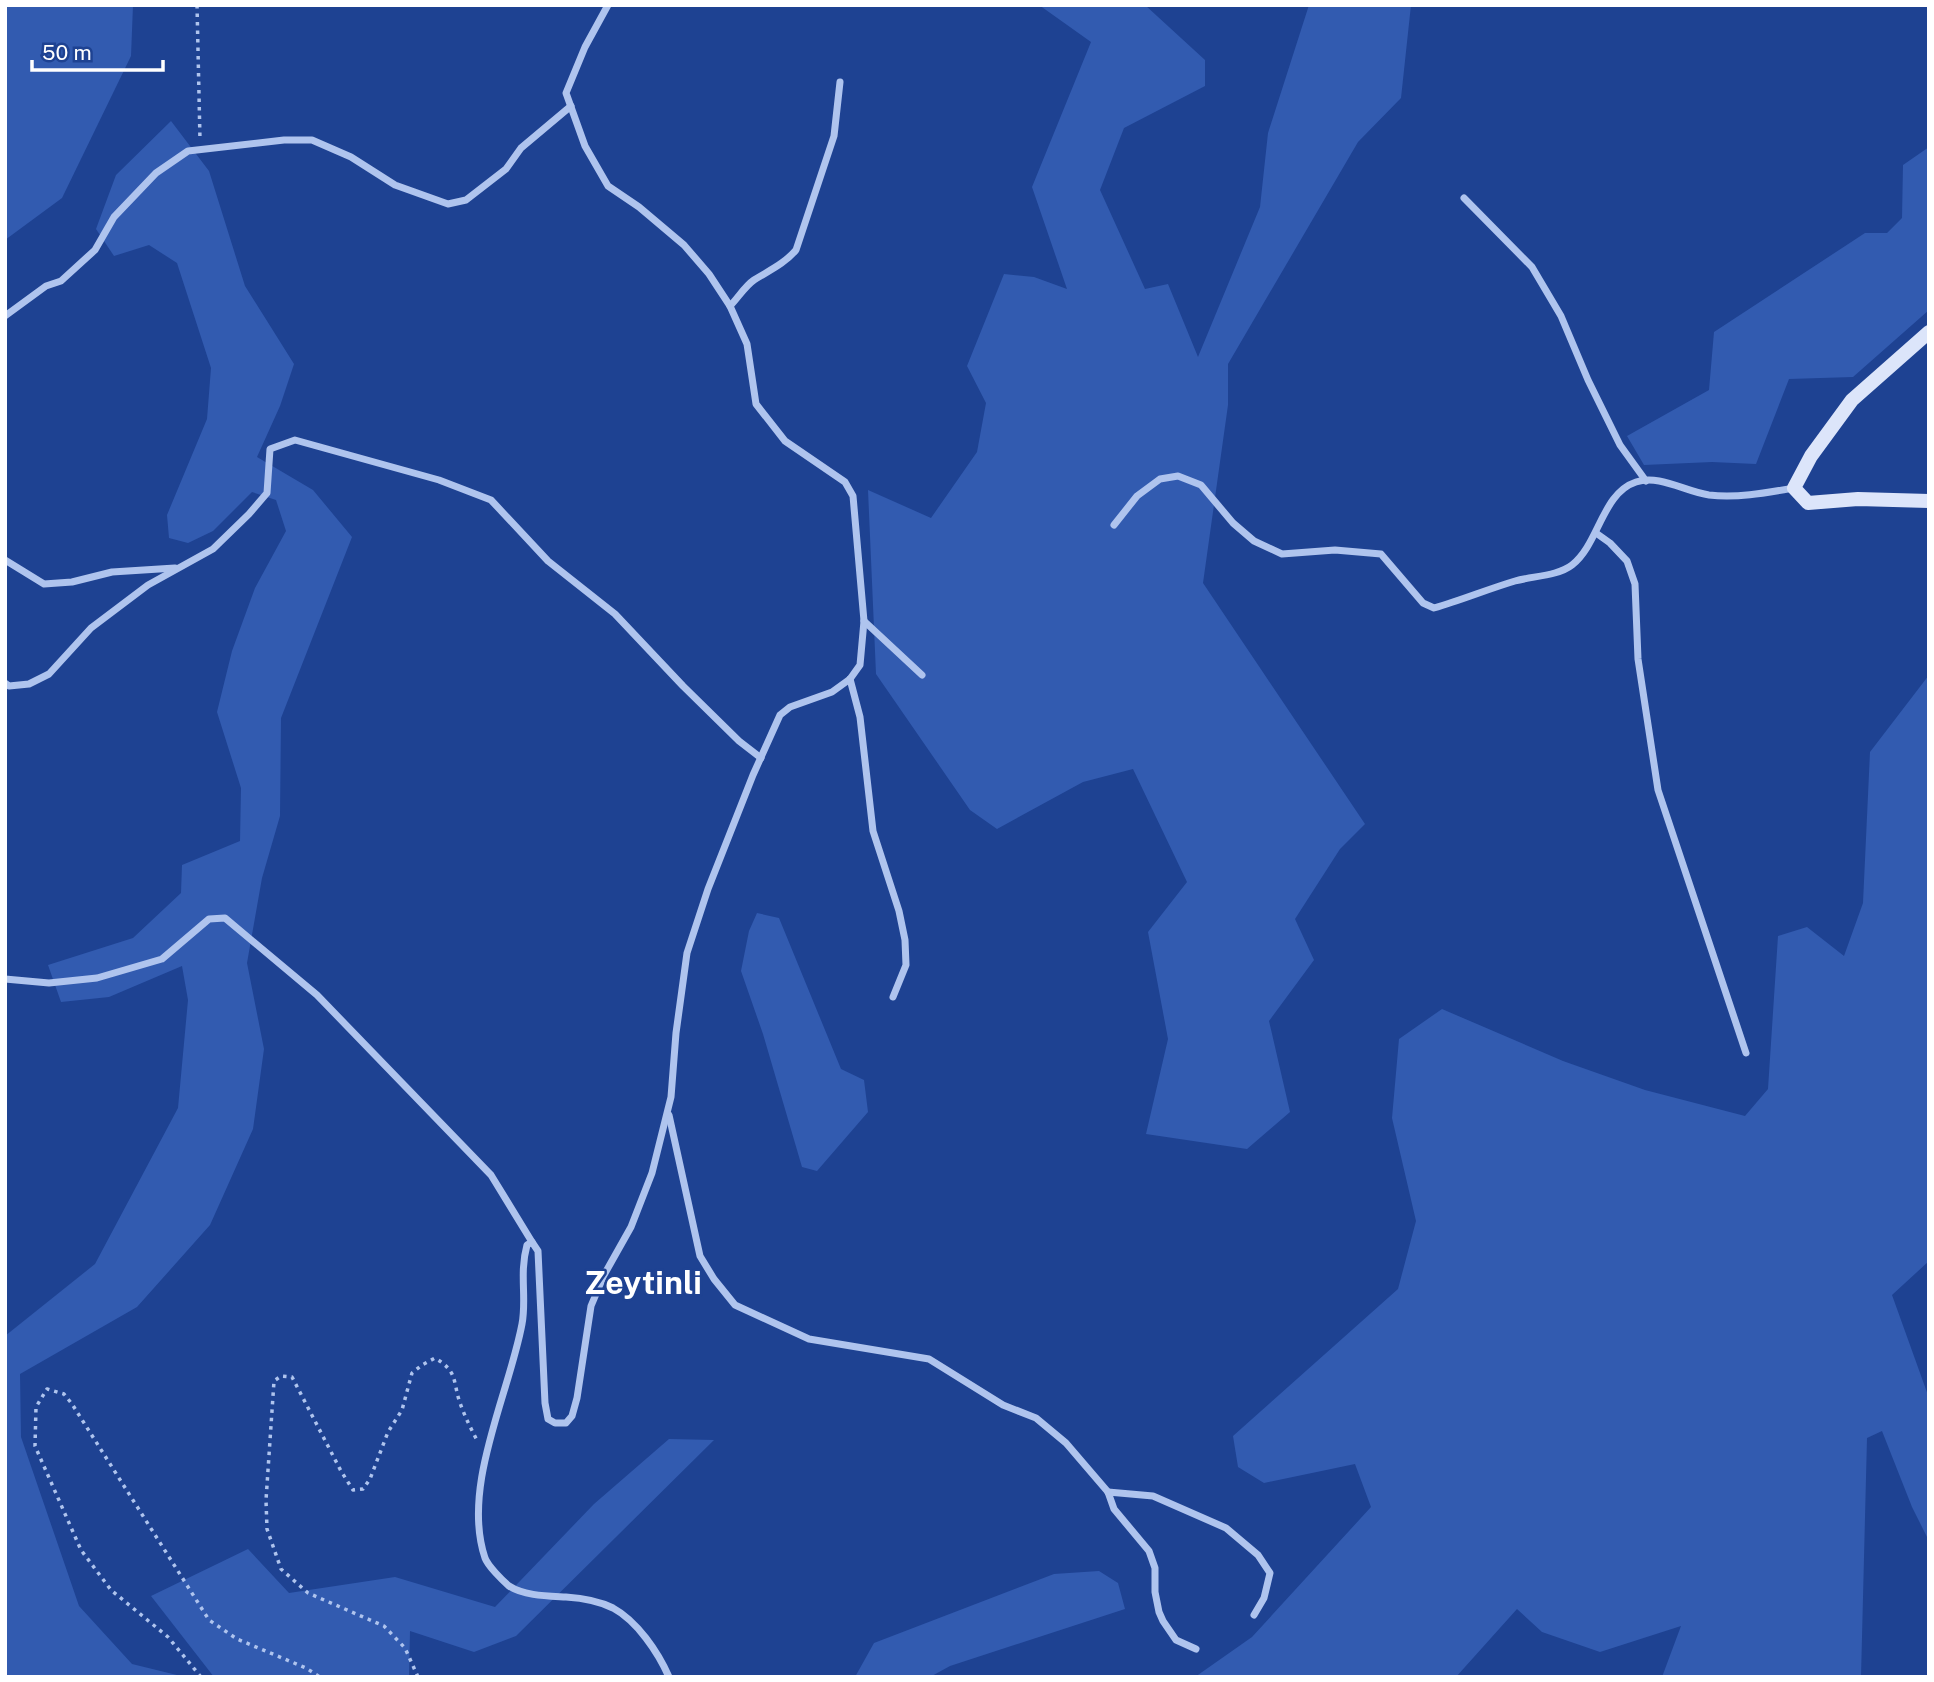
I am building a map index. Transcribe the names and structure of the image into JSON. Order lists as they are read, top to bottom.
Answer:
{
  "districts": ["Zeytinli"],
  "scale_bar": "50 m"
}
